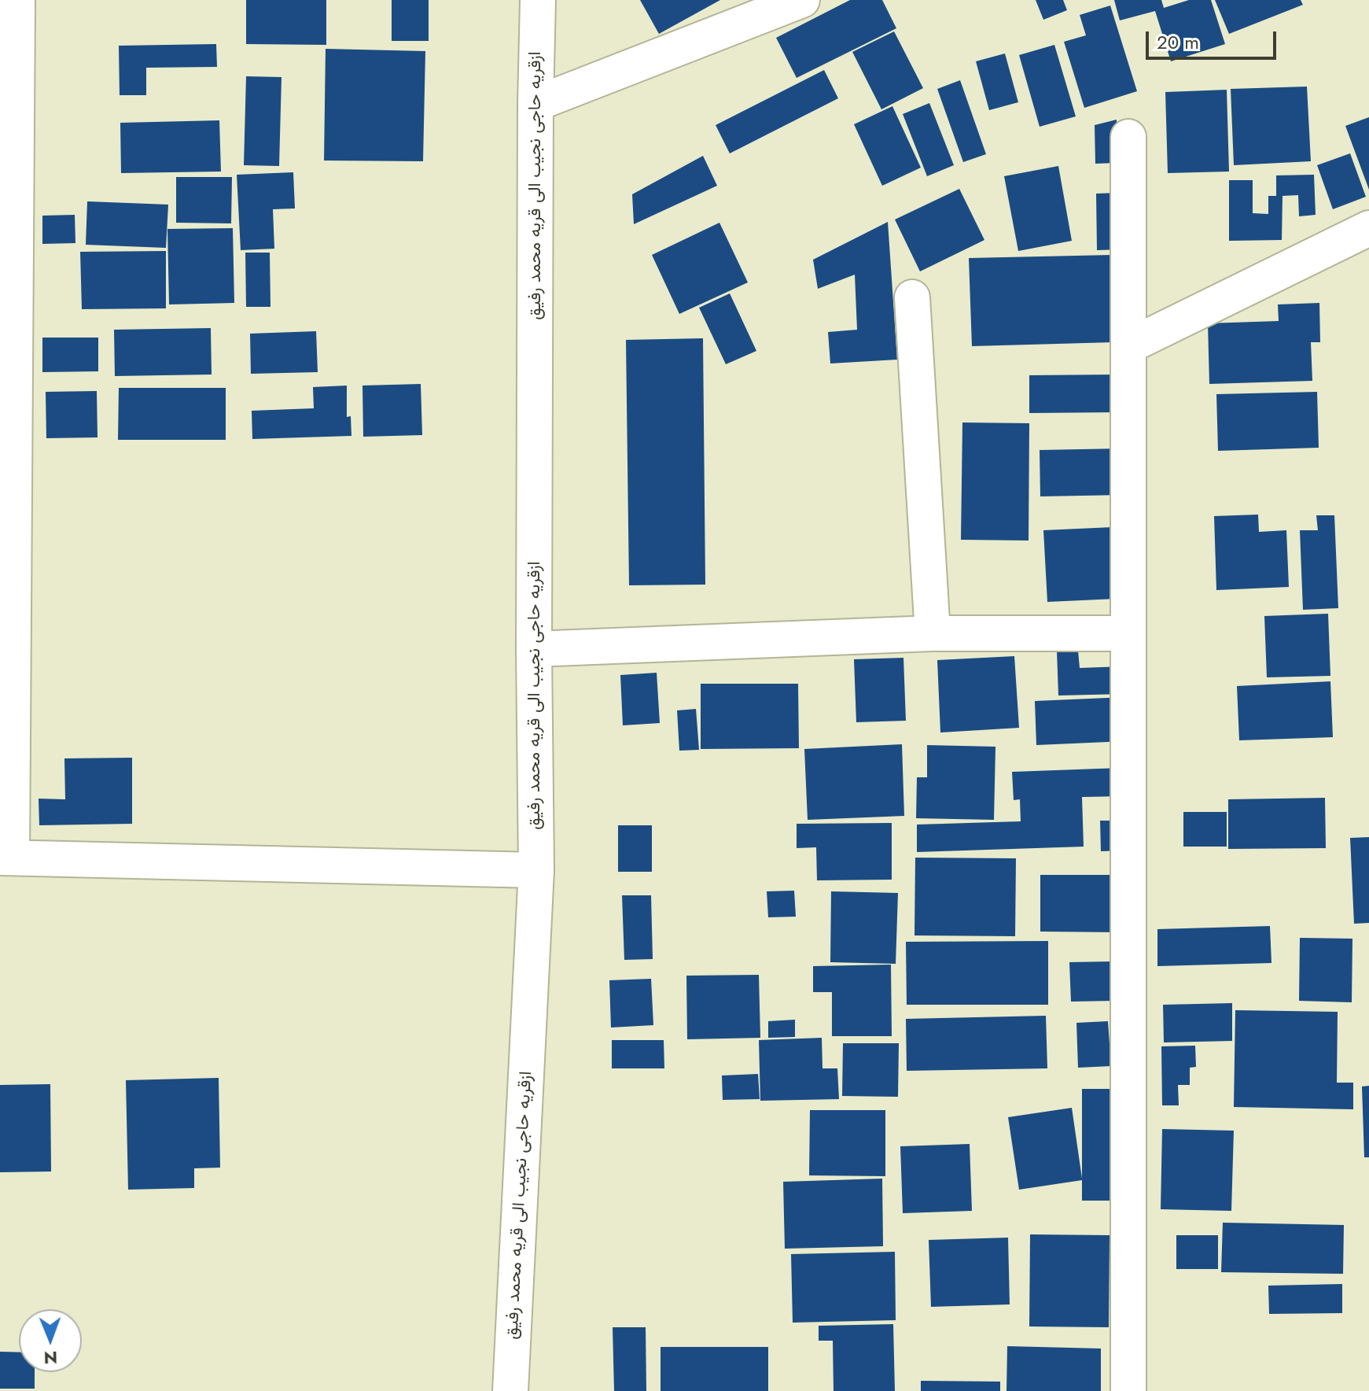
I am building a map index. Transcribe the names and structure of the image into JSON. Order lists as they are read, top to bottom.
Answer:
{
  "streets": {
    "street": ["ازقریه حاجی نجیب الی قریه محمد رفیق"]
  },
  "scale_bar": "20 m",
  "north": "bottom"
}
